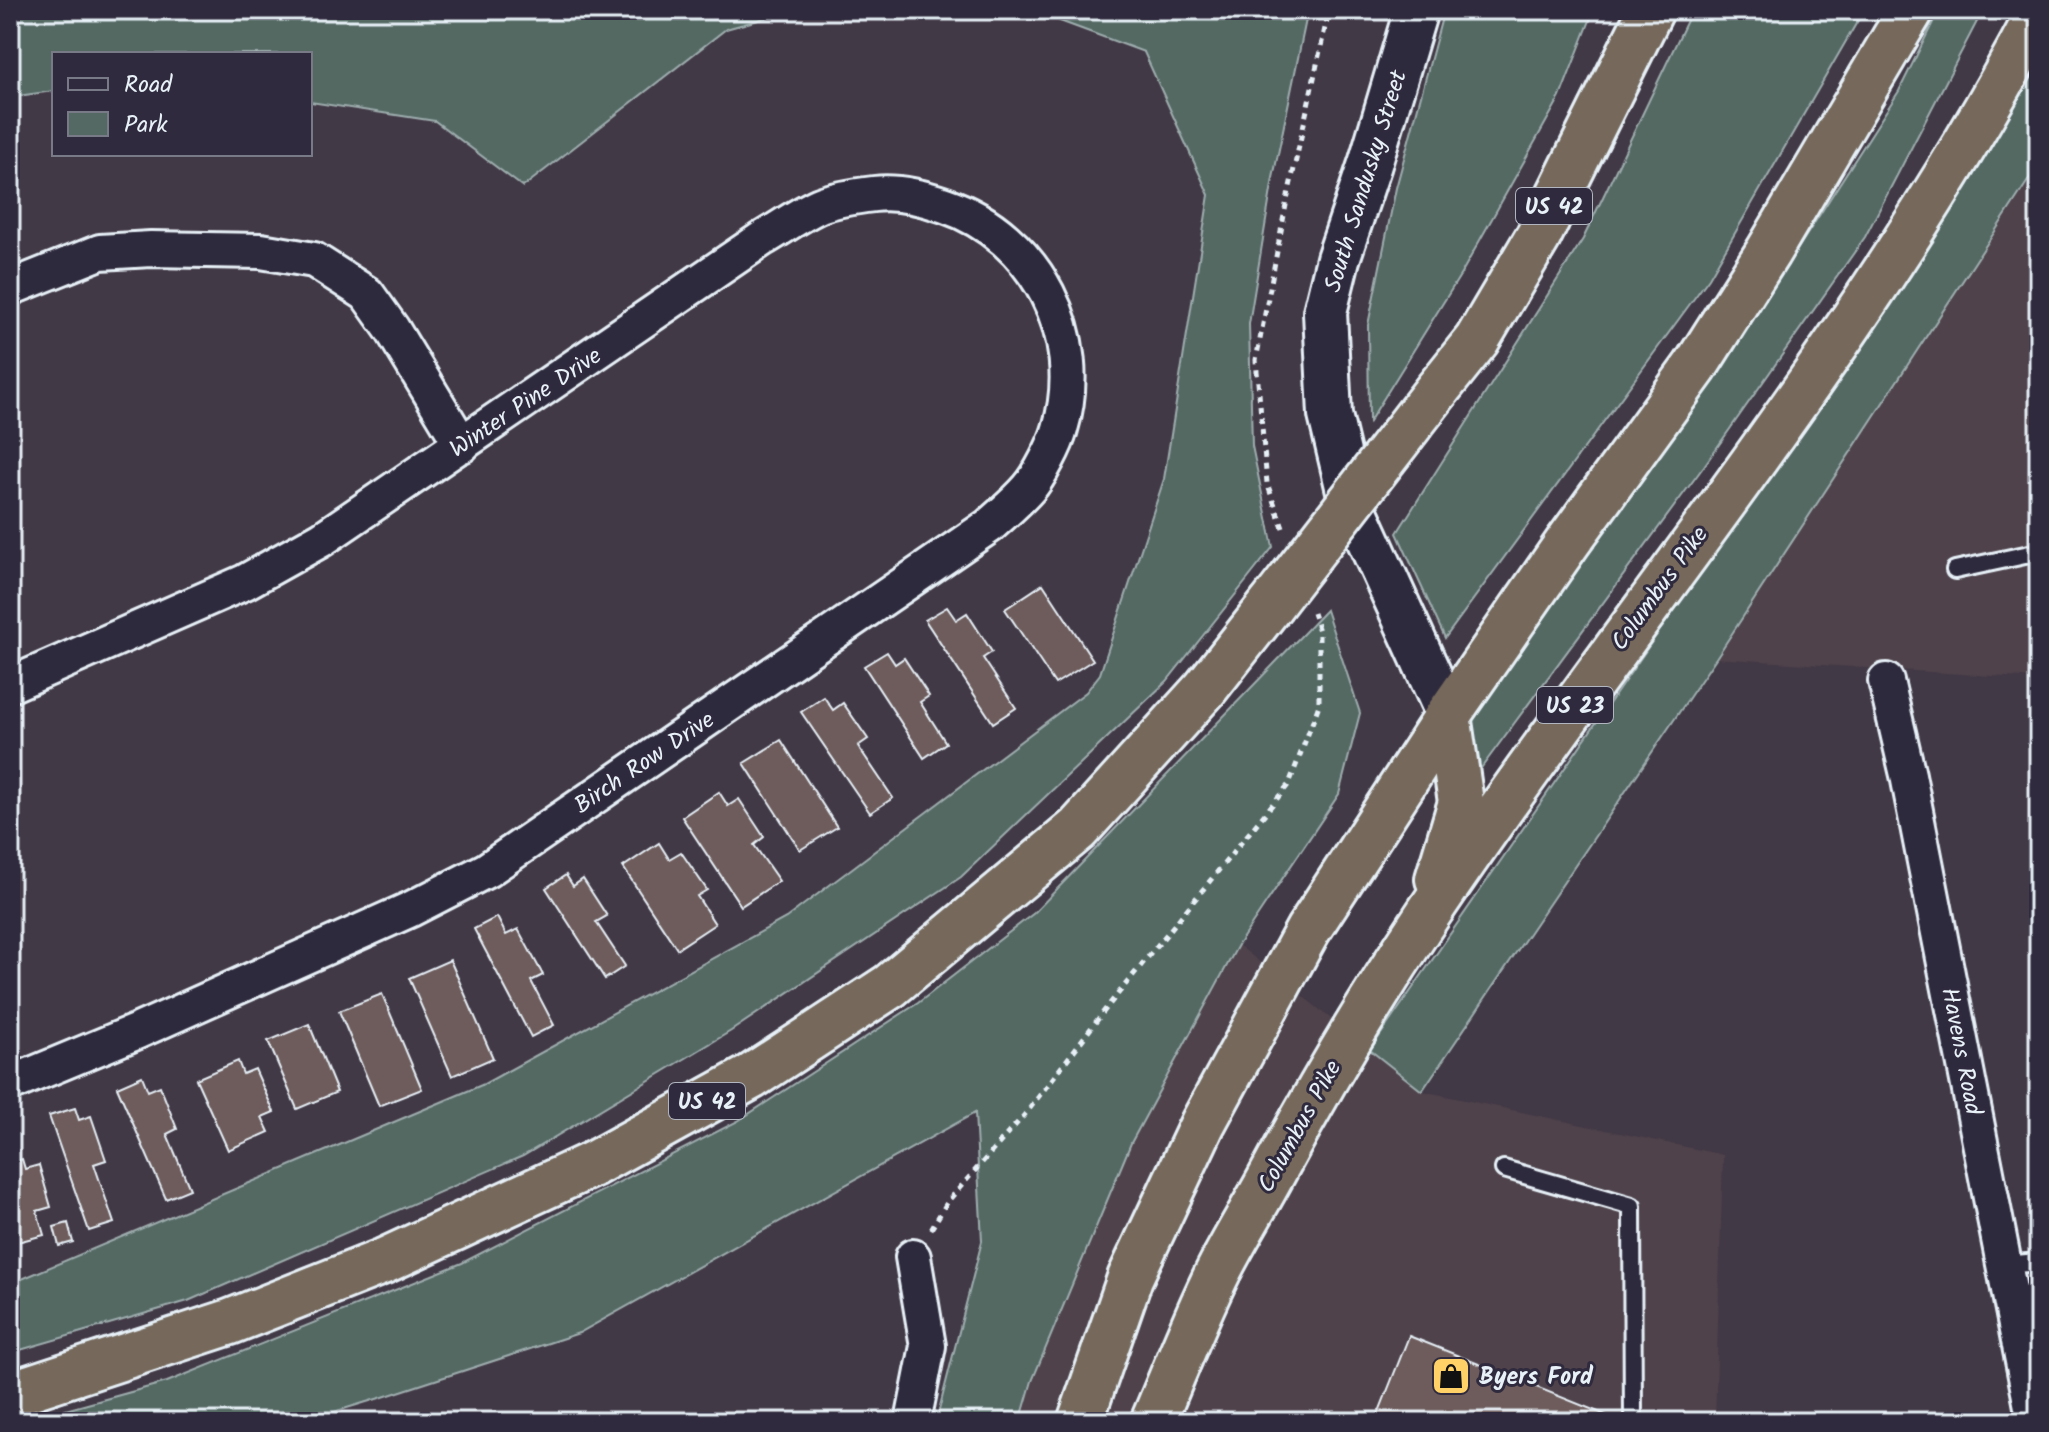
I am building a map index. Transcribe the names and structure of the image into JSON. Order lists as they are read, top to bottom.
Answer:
{
  "streets": {
    "highway": ["US 42", "Columbus Pike", "US 23"],
    "street": [
      "South Sandusky Street",
      "Winter Pine Drive",
      "Birch Row Drive",
      "Havens Road"
    ]
  },
  "crossings": [
    ["Winter Pine Drive", "Birch Row Drive"]
  ],
  "places": {
    "shop": ["Byers Ford"]
  },
  "legend": ["Road", "Park"]
}
